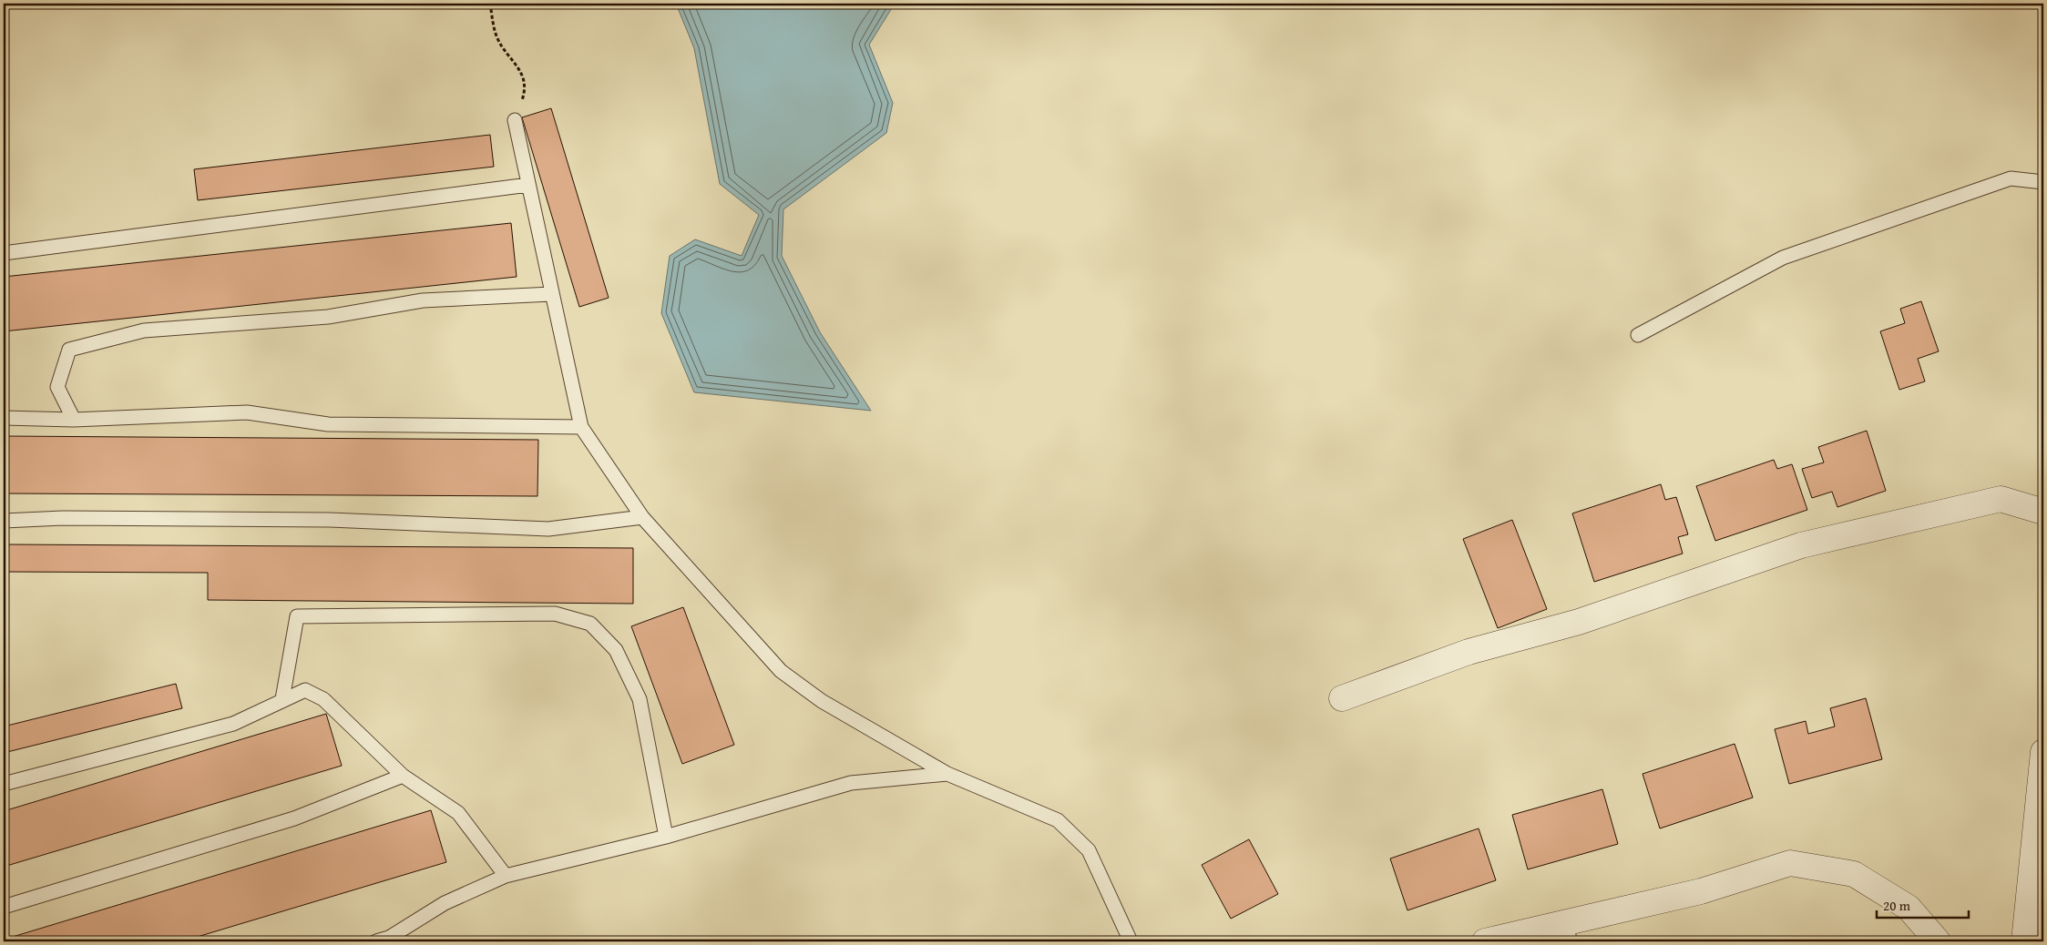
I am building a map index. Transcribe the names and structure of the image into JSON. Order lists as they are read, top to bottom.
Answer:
{
  "scale_bar": "20 m"
}
